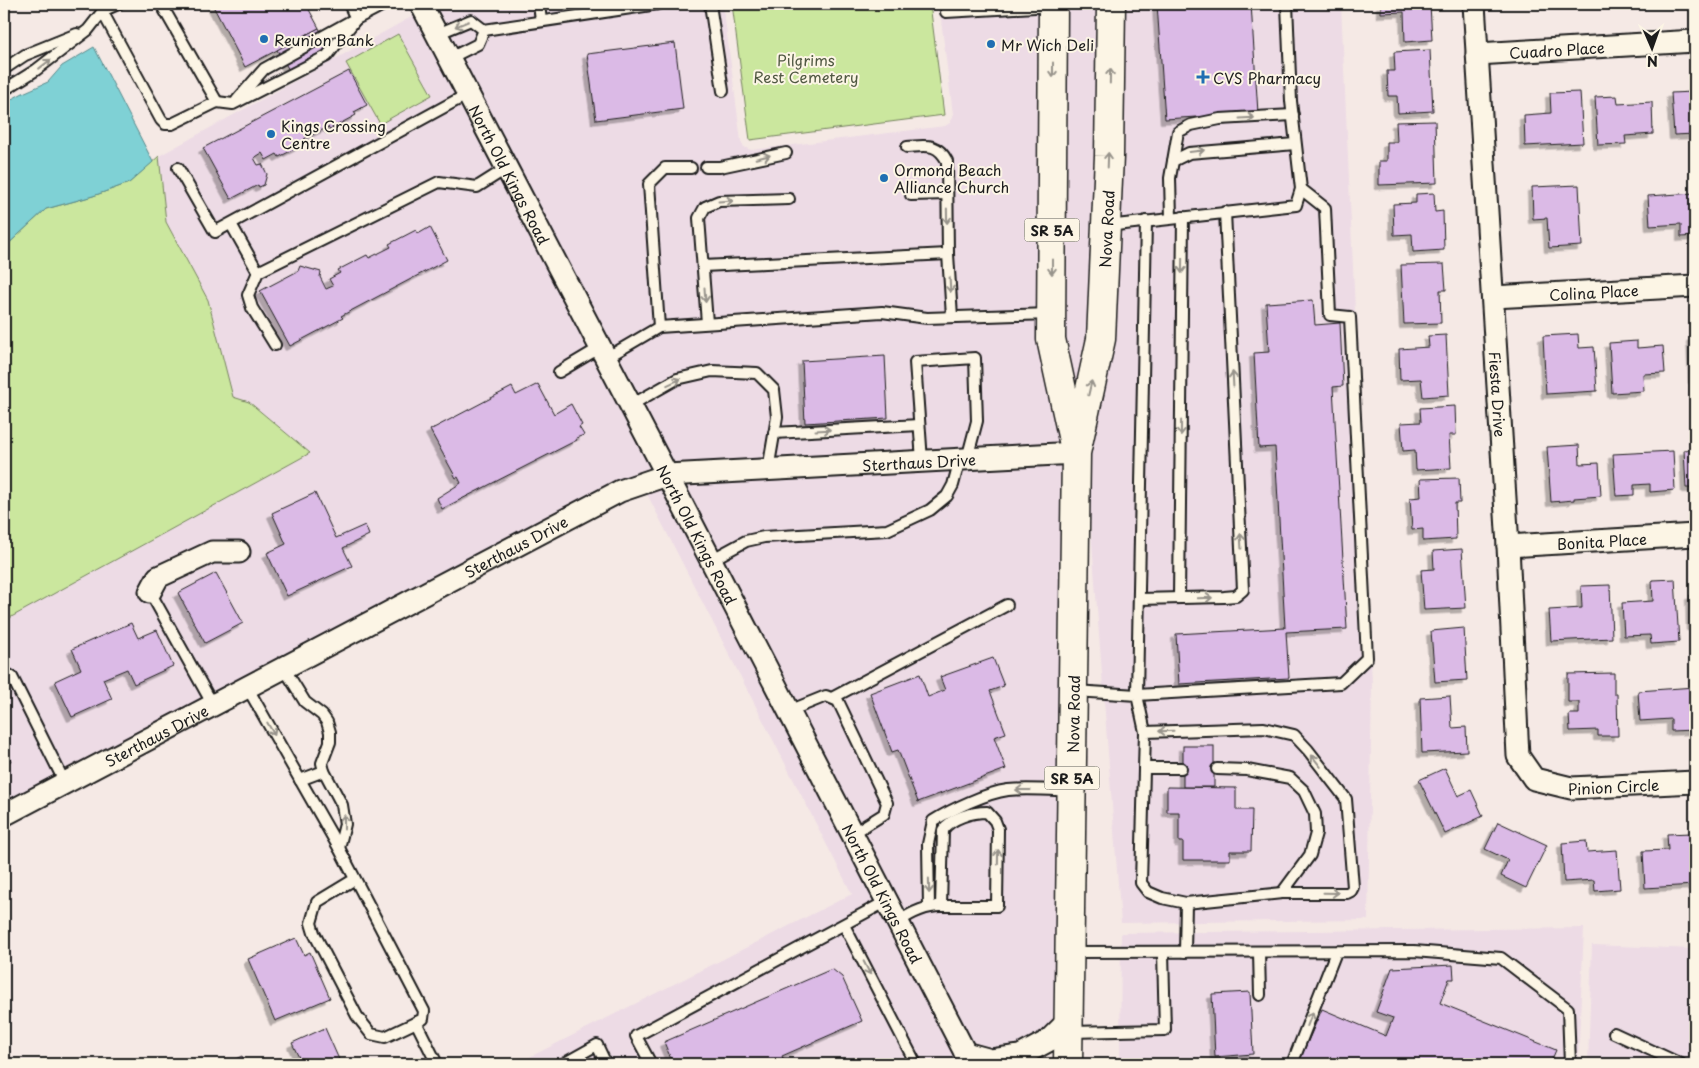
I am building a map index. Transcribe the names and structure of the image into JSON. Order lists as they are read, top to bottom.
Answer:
{
  "streets": {
    "main road": ["SR 5A", "Nova Road"],
    "street": [
      "Cuadro Place",
      "North Old Kings Road",
      "Colina Place",
      "Fiesta Drive",
      "Sterthaus Drive",
      "Bonita Place",
      "Pinion Circle"
    ]
  },
  "crossings": [
    ["Cuadro Place", "Fiesta Drive"],
    ["North Old Kings Road", "Sterthaus Drive"],
    ["Nova Road", "Sterthaus Drive"],
    ["Colina Place", "Fiesta Drive"],
    ["Fiesta Drive", "Bonita Place"],
    ["Fiesta Drive", "Pinion Circle"]
  ],
  "parks": ["Pilgrims Rest Cemetery"],
  "places": {
    "other": [
      "Reunion Bank",
      "Mr Wich Deli",
      "Kings Crossing Centre",
      "Ormond Beach Alliance Church"
    ],
    "health": ["CVS Pharmacy"]
  },
  "north": "bottom"
}
